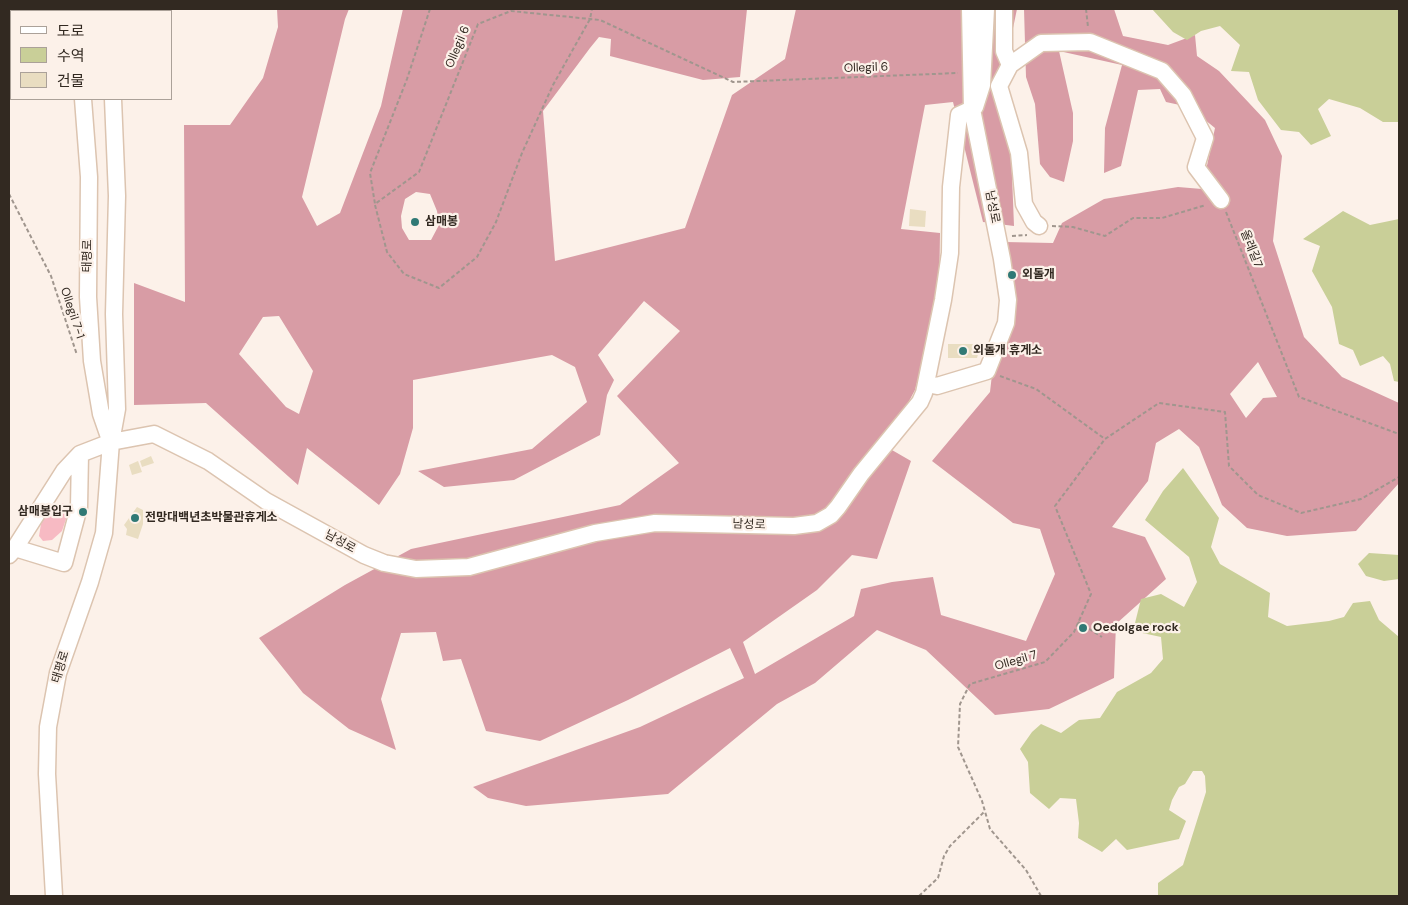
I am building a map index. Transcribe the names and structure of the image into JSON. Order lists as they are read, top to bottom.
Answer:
{
  "streets": {
    "street": ["남성로", "태평로"],
    "path": [
      "Ollegil 6",
      "올레길7",
      "Ollegil 7-1",
      "Ollegil 7"
    ]
  },
  "crossings": [
    ["Ollegil 6", "남성로"],
    ["남성로", "태평로"]
  ],
  "places": [
    "삼매봉",
    "외돌개",
    "외돌개 휴게소",
    "삼매봉입구",
    "전망대백년초박물관휴게소",
    "Oedolgae rock"
  ],
  "legend": ["도로", "수역", "건물"]
}
